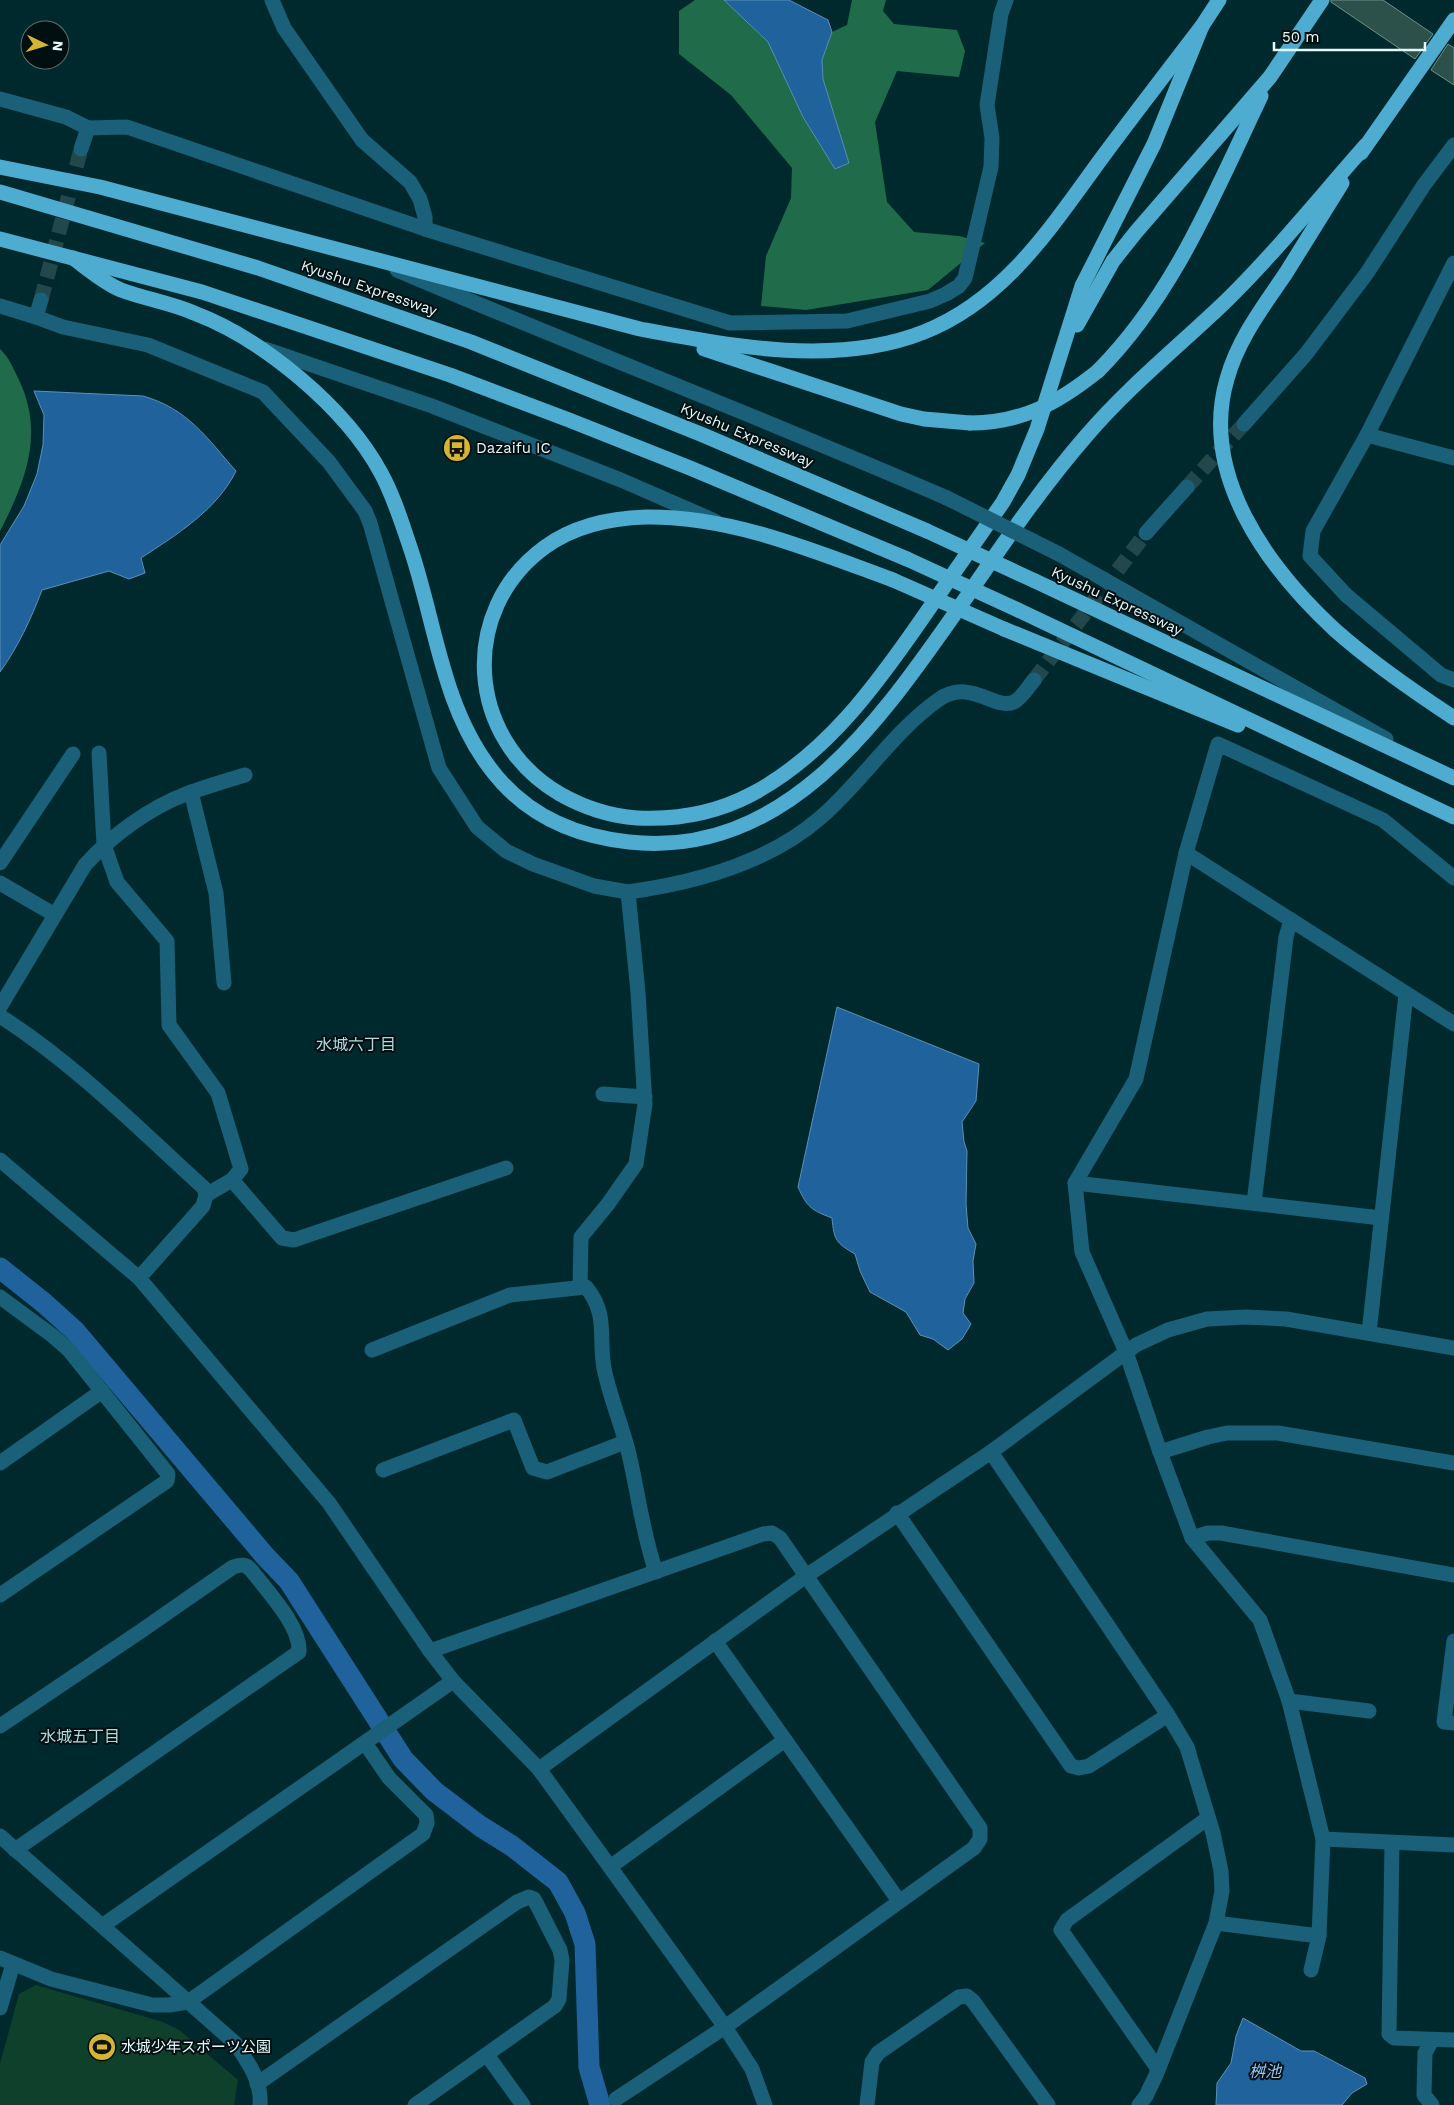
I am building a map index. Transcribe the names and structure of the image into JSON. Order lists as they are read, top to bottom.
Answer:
{
  "streets": {
    "highway": ["Kyushu Expressway"]
  },
  "districts": ["水城六丁目", "水城五丁目"],
  "water": ["桝池"],
  "places": {
    "bus stop": ["Dazaifu IC"],
    "sports": ["水城少年スポーツ公園"]
  },
  "scale_bar": "50 m",
  "north": "right"
}
